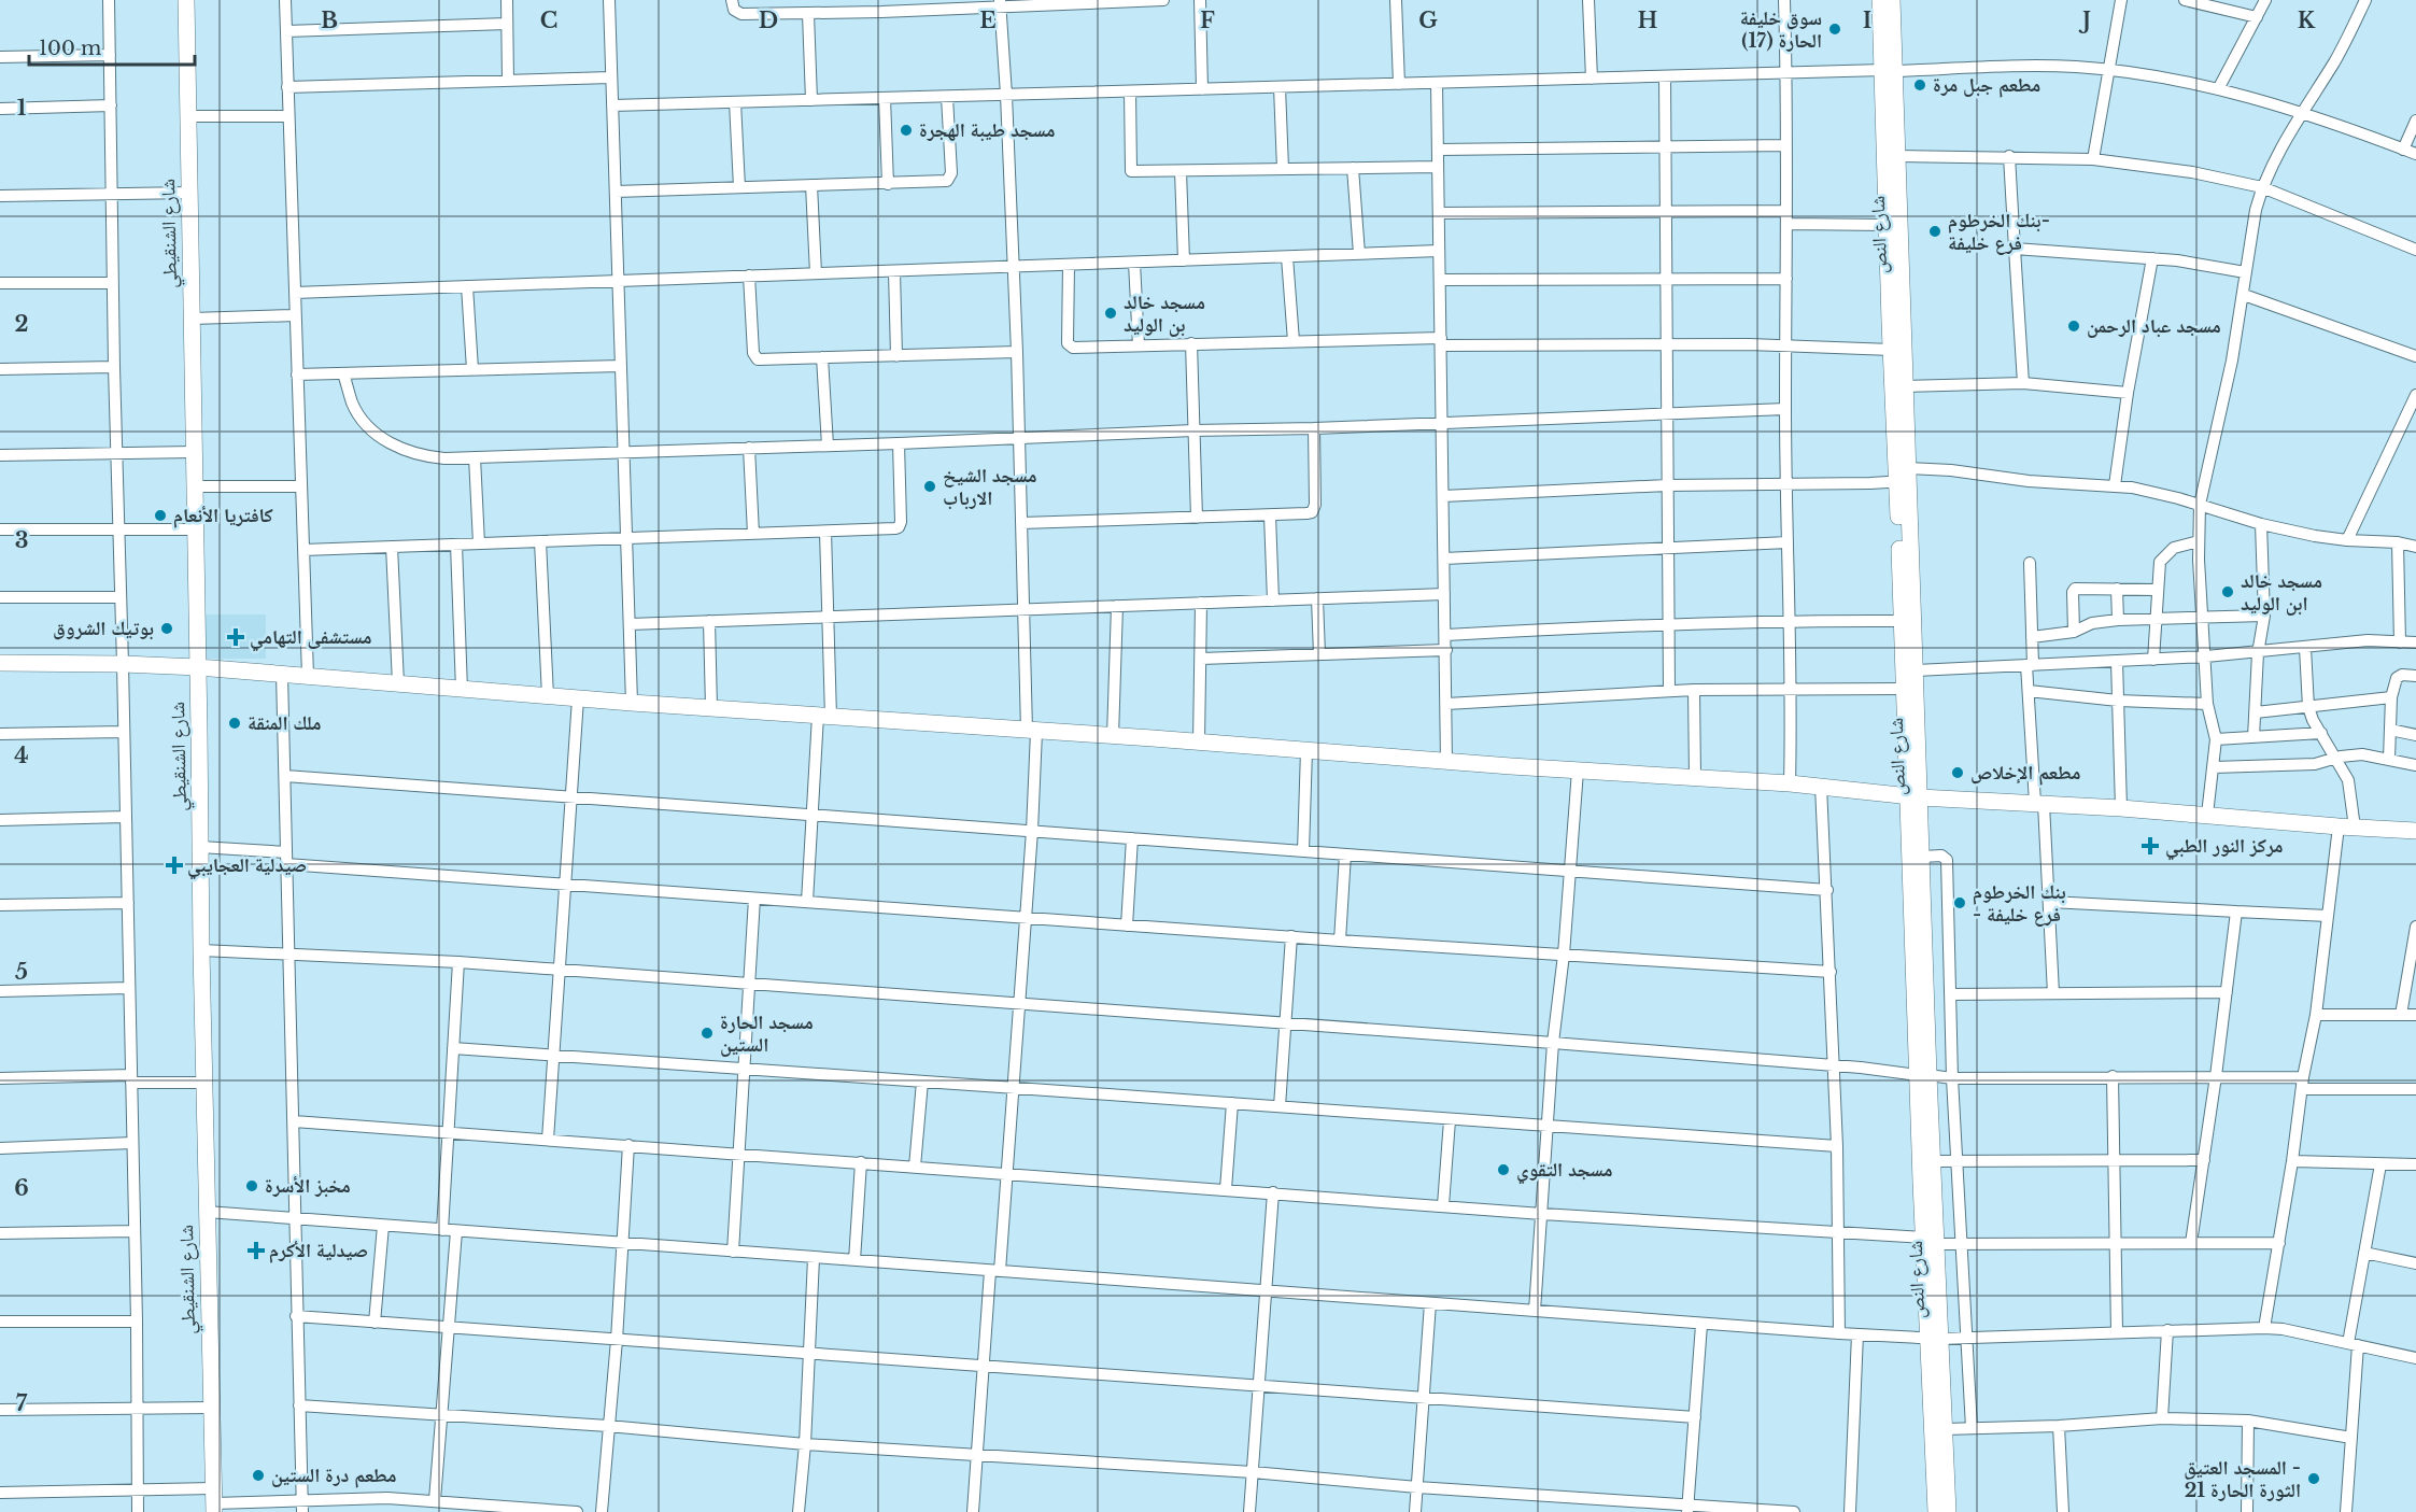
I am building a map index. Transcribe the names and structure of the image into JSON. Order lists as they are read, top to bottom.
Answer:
{
  "streets": {
    "street": ["شارع الشنقيطي", "شارع النص"]
  },
  "places": {
    "other": [
      "سوق خليفة الحارة (17)",
      "مطعم جبل مرة",
      "مسجد طيبة الهجرة",
      "بنك الخرطوم- فرع خليفة",
      "مسجد خالد بن الوليد",
      "مسجد عباد الرحمن",
      "مسجد الشيخ الارباب",
      "كافتريا الأنعام",
      "مسجد خالد ابن الوليد",
      "بوتيك الشروق",
      "ملك المنقة",
      "مطعم الإخلاص",
      "بنك الخرطوم - فرع خليفة",
      "مسجد الحارة الستين",
      "مسجد التقوي",
      "مخبز الأسرة",
      "مطعم درة الستين",
      "المسجد العتيق - الثورة الحارة 21"
    ],
    "health": [
      "مستشفى التهامي",
      "مركز النور الطبي",
      "صيدلية العجايبي",
      "صيدلية الأكرم"
    ]
  },
  "scale_bar": "100 m",
  "grid": {
    "columns": [
      "B",
      "C",
      "D",
      "E",
      "F",
      "G",
      "H",
      "I",
      "J",
      "K"
    ],
    "rows": [
      "1",
      "2",
      "3",
      "4",
      "5",
      "6",
      "7"
    ]
  }
}
